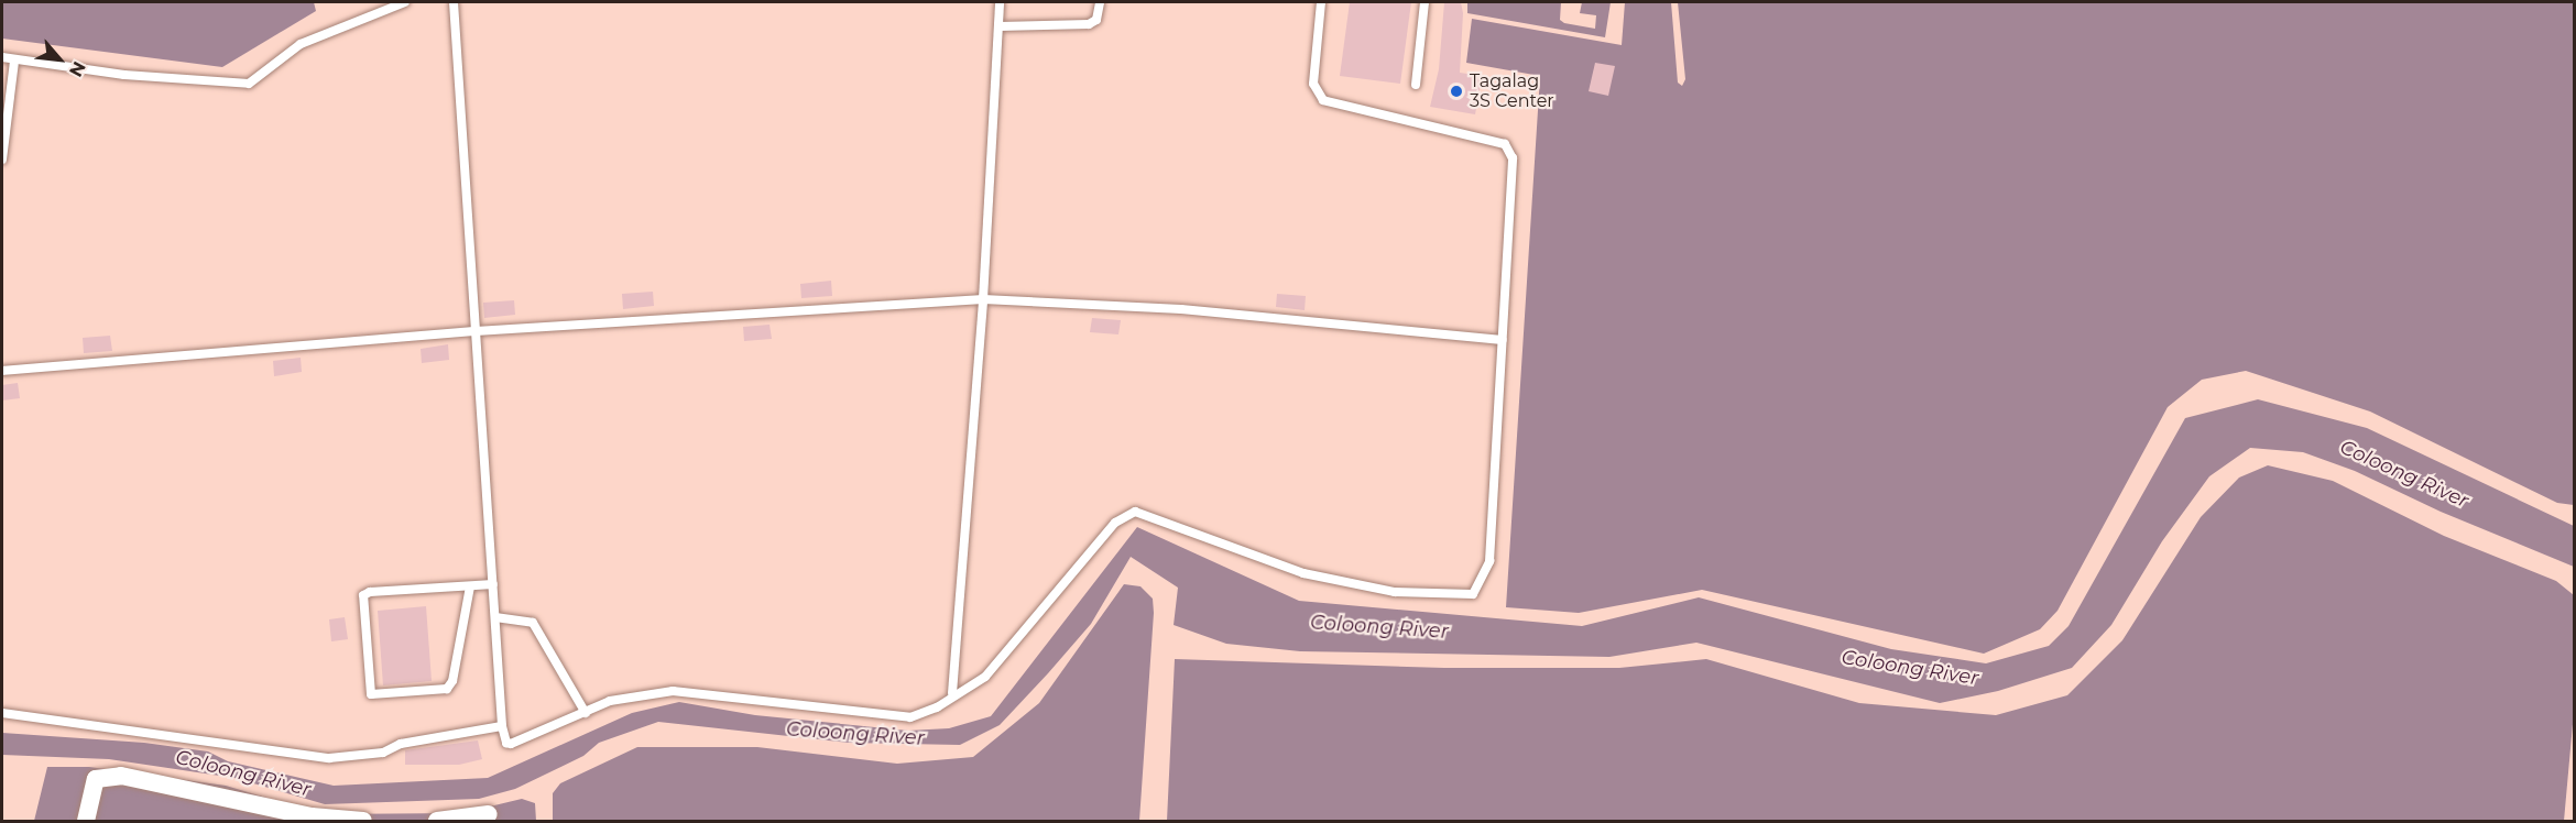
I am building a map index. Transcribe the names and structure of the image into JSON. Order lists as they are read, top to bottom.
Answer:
{
  "water": ["Coloong River"],
  "places": ["Tagalag 3S Center"],
  "north": "bottom right"
}
